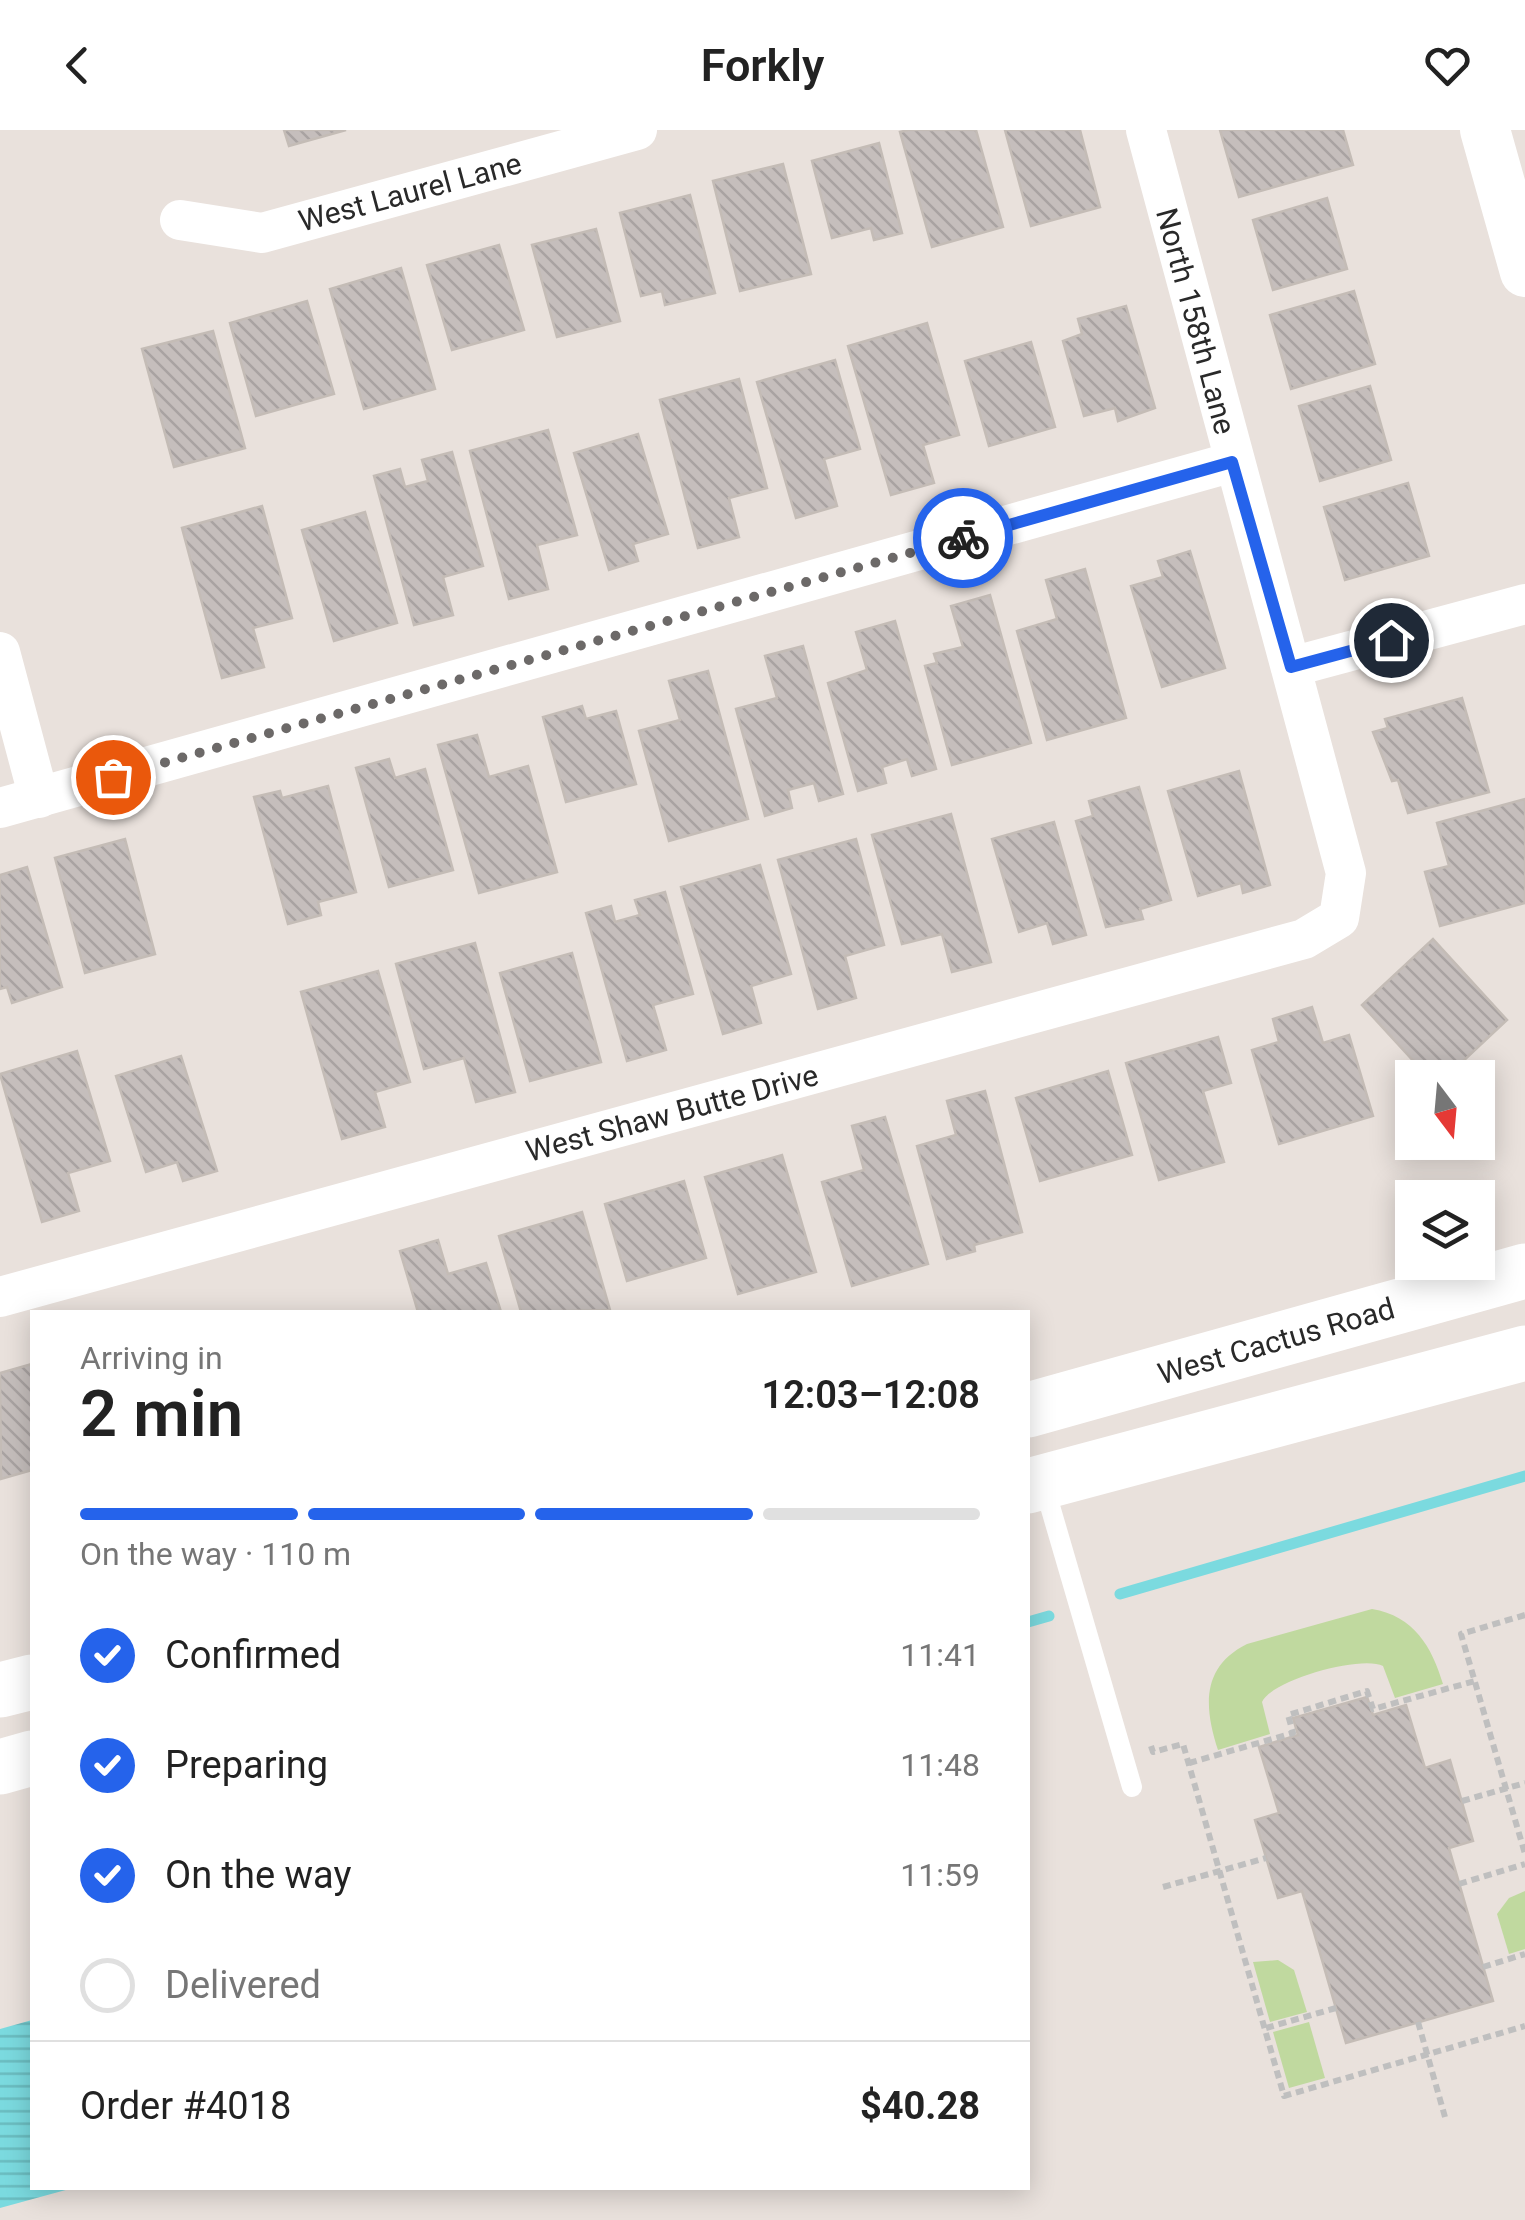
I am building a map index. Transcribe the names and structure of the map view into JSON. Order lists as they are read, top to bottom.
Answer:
{
  "streets": {
    "main road": ["West Cactus Road"],
    "street": ["West Laurel Lane", "North 158th Lane", "West Shaw Butte Drive"]
  },
  "crossings": [
    ["North 158th Lane", "West Shaw Butte Drive"]
  ],
  "north": "bottom",
  "page": {
    "header": "Forkly",
    "heading": ["2 min", "Arriving in", "12:03–12:08"],
    "panel": ["Order #4018", "$40.28"],
    "bar": "On the way · 110 m",
    "list": [
      ["Confirmed", "11:41"],
      ["Preparing", "11:48"],
      ["On the way", "11:59"],
      "Delivered"
    ]
  }
}
